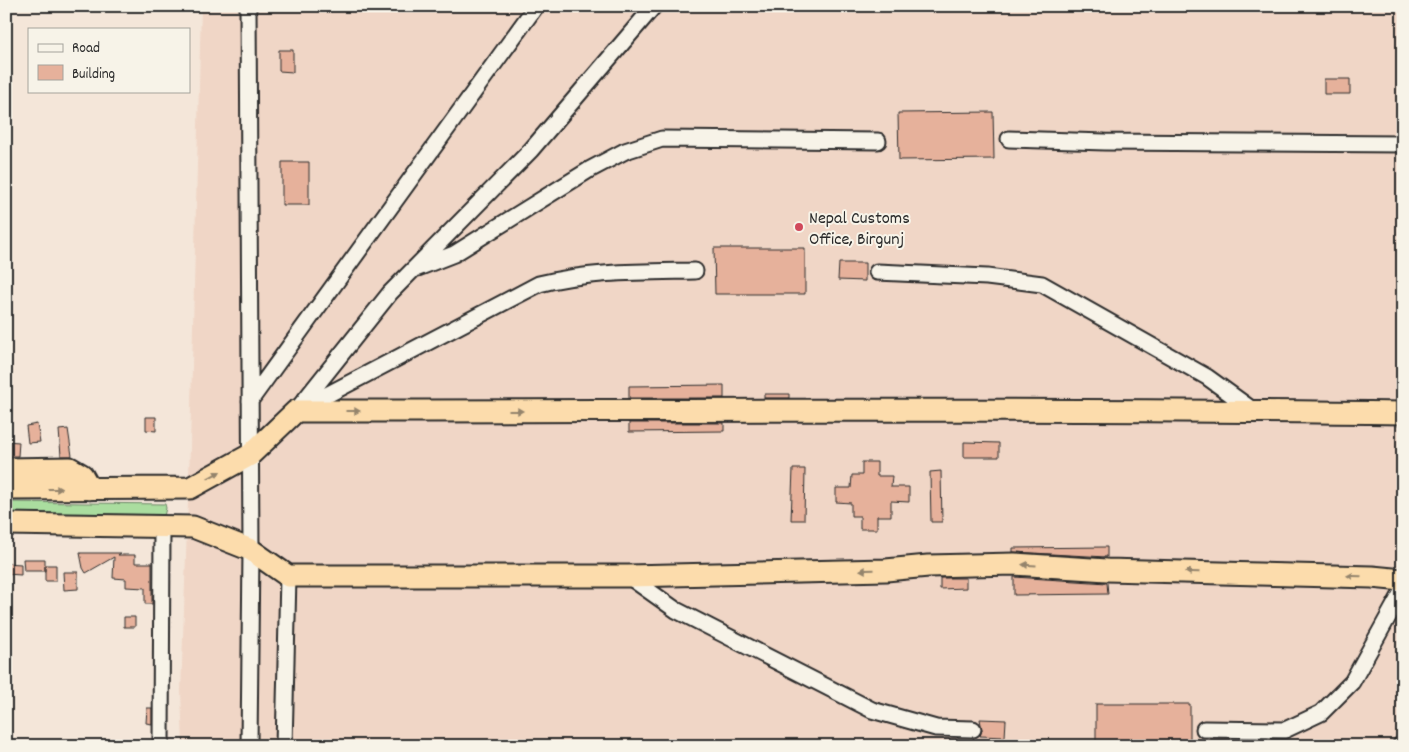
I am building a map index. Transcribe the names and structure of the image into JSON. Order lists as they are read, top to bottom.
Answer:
{
  "places": ["Nepal Customs Office, Birgunj"],
  "legend": ["Road", "Building"]
}
